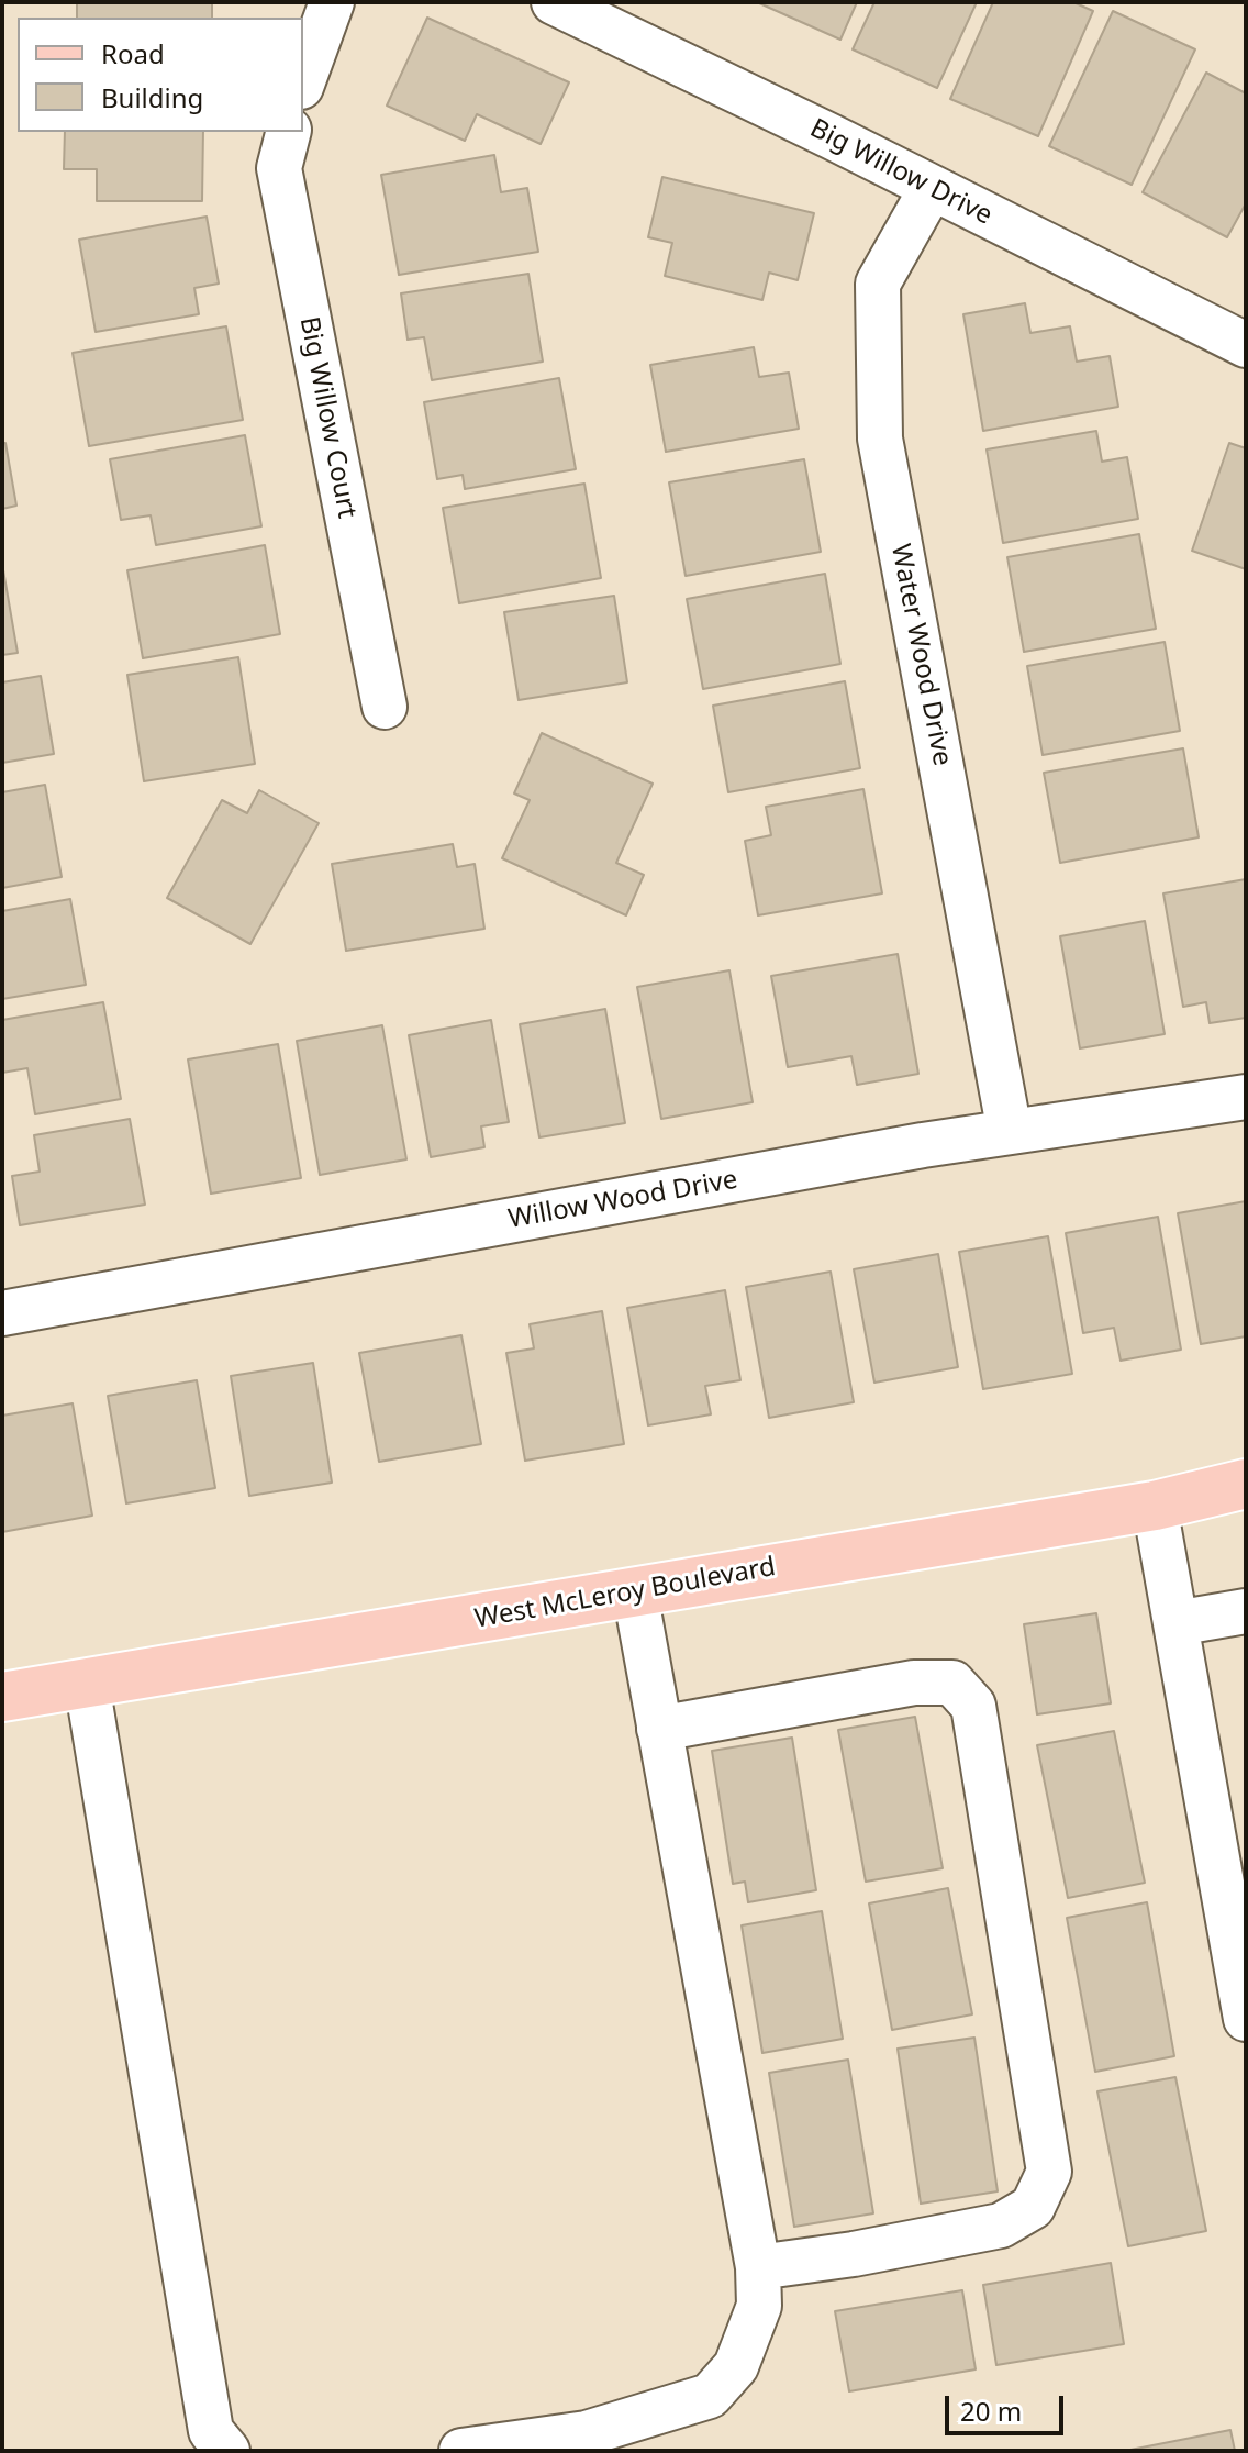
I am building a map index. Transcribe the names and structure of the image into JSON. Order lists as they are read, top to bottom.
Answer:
{
  "streets": {
    "main road": ["West McLeroy Boulevard"],
    "street": [
      "Big Willow Drive",
      "Big Willow Court",
      "Water Wood Drive",
      "Willow Wood Drive"
    ]
  },
  "crossings": [
    ["Big Willow Drive", "Water Wood Drive"],
    ["Water Wood Drive", "Willow Wood Drive"]
  ],
  "legend": ["Road", "Building"],
  "scale_bar": "20 m"
}
